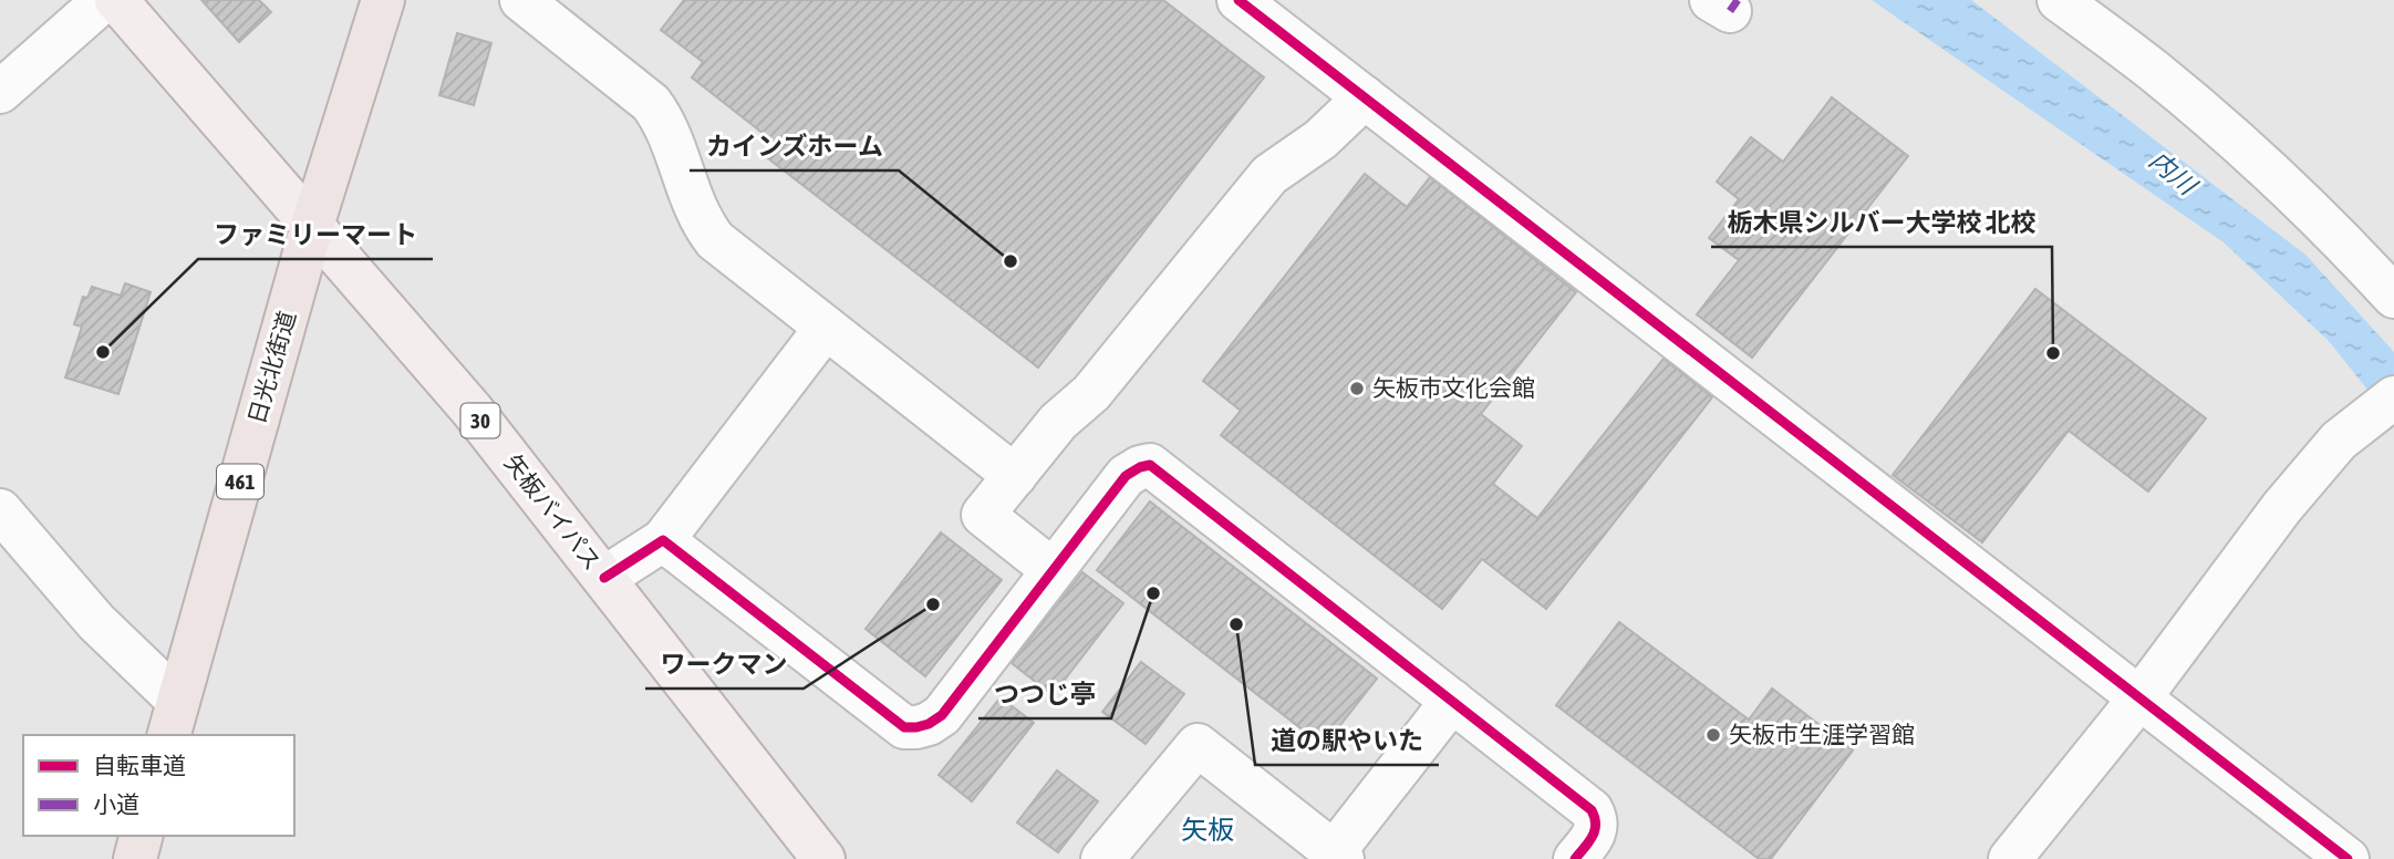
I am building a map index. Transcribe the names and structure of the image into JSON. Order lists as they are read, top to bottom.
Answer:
{
  "streets": {
    "highway": ["日光北街道", "461"],
    "main road": ["30", "矢板バイパス"]
  },
  "crossings": [
    ["日光北街道", "矢板バイパス"]
  ],
  "districts": ["矢板"],
  "water": ["内川"],
  "places": [
    "カインズホーム",
    "ファミリーマート",
    "栃木県シルバー大学校 北校",
    "矢板市文化会館",
    "つつじ亭",
    "ワークマン",
    "道の駅やいた",
    "矢板市生涯学習館"
  ],
  "legend": ["自転車道", "小道"]
}
